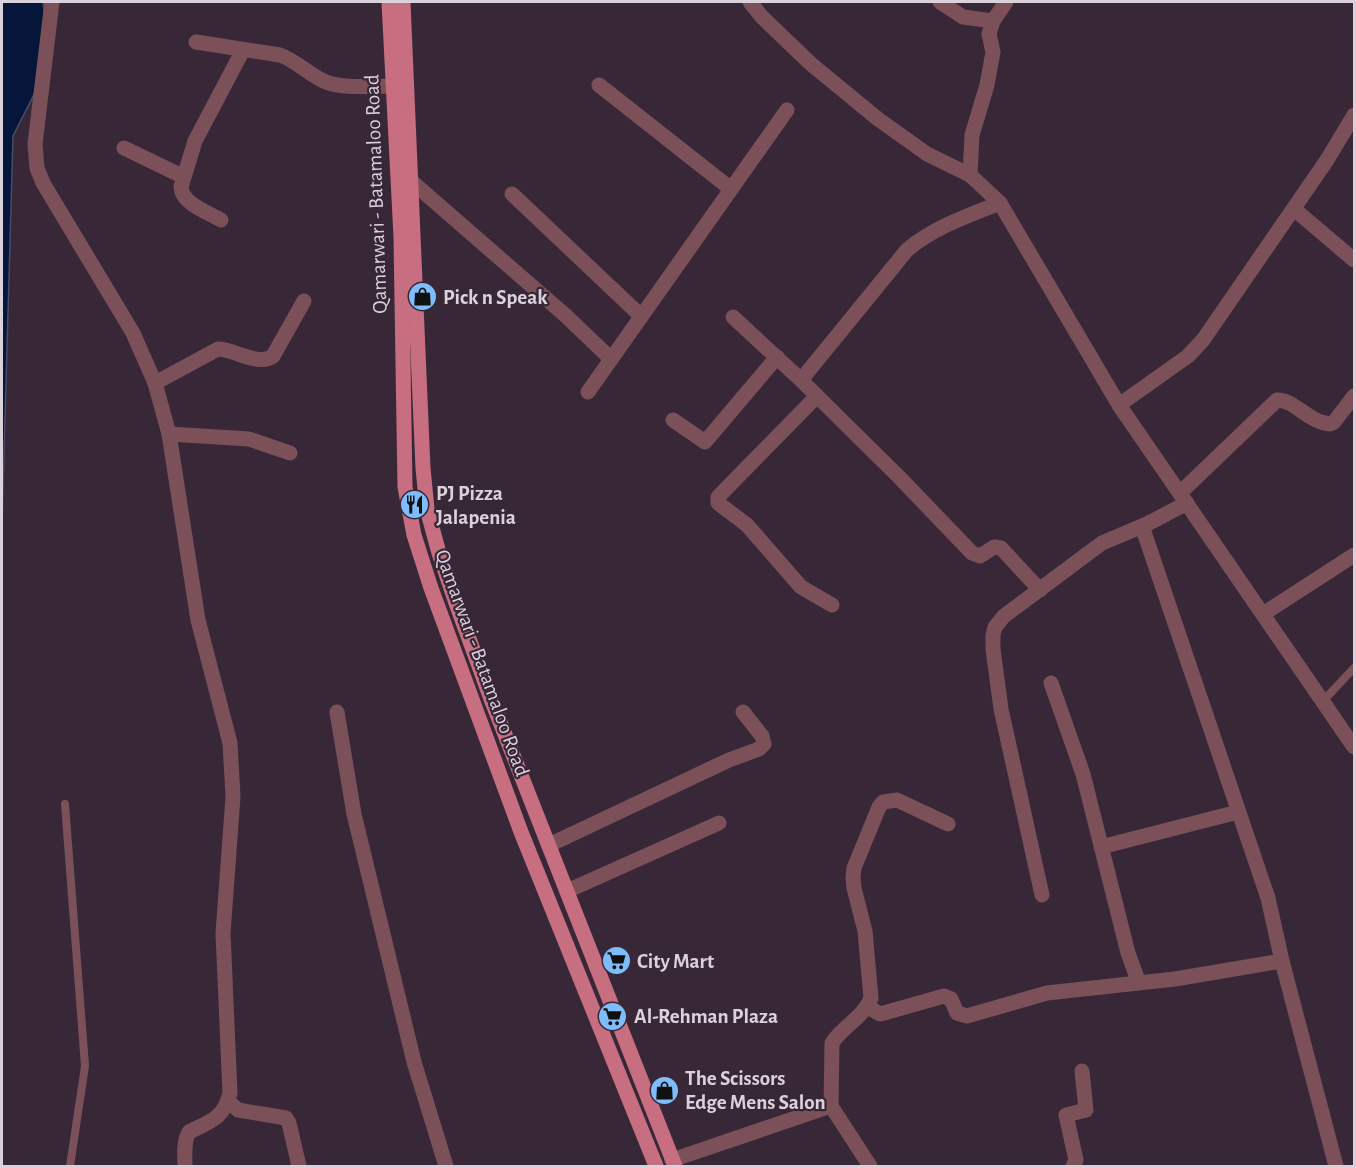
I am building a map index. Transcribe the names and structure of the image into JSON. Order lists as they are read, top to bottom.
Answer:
{
  "streets": {
    "main road": ["Qamarwari - Batamaloo Road"]
  },
  "places": {
    "shop": ["Pick n Speak", "The Scissors Edge Mens Salon"],
    "restaurant": ["PJ Pizza Jalapenia"],
    "supermarket": ["City Mart", "Al-Rehman Plaza"]
  }
}
